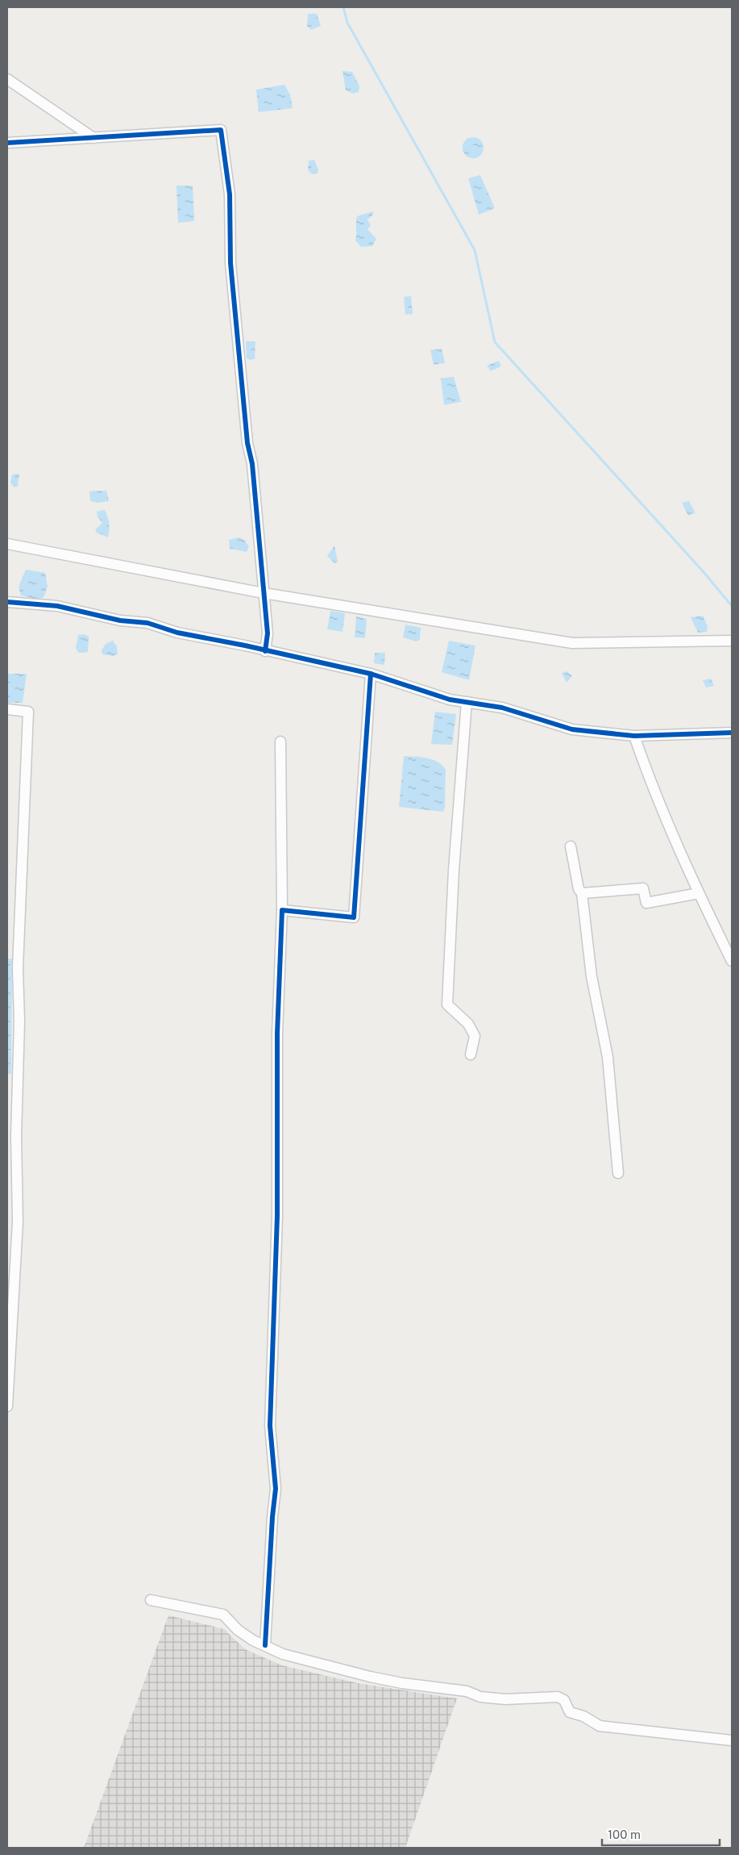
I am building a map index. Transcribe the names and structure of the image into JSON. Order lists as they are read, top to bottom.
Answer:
{
  "scale_bar": "100 m"
}
